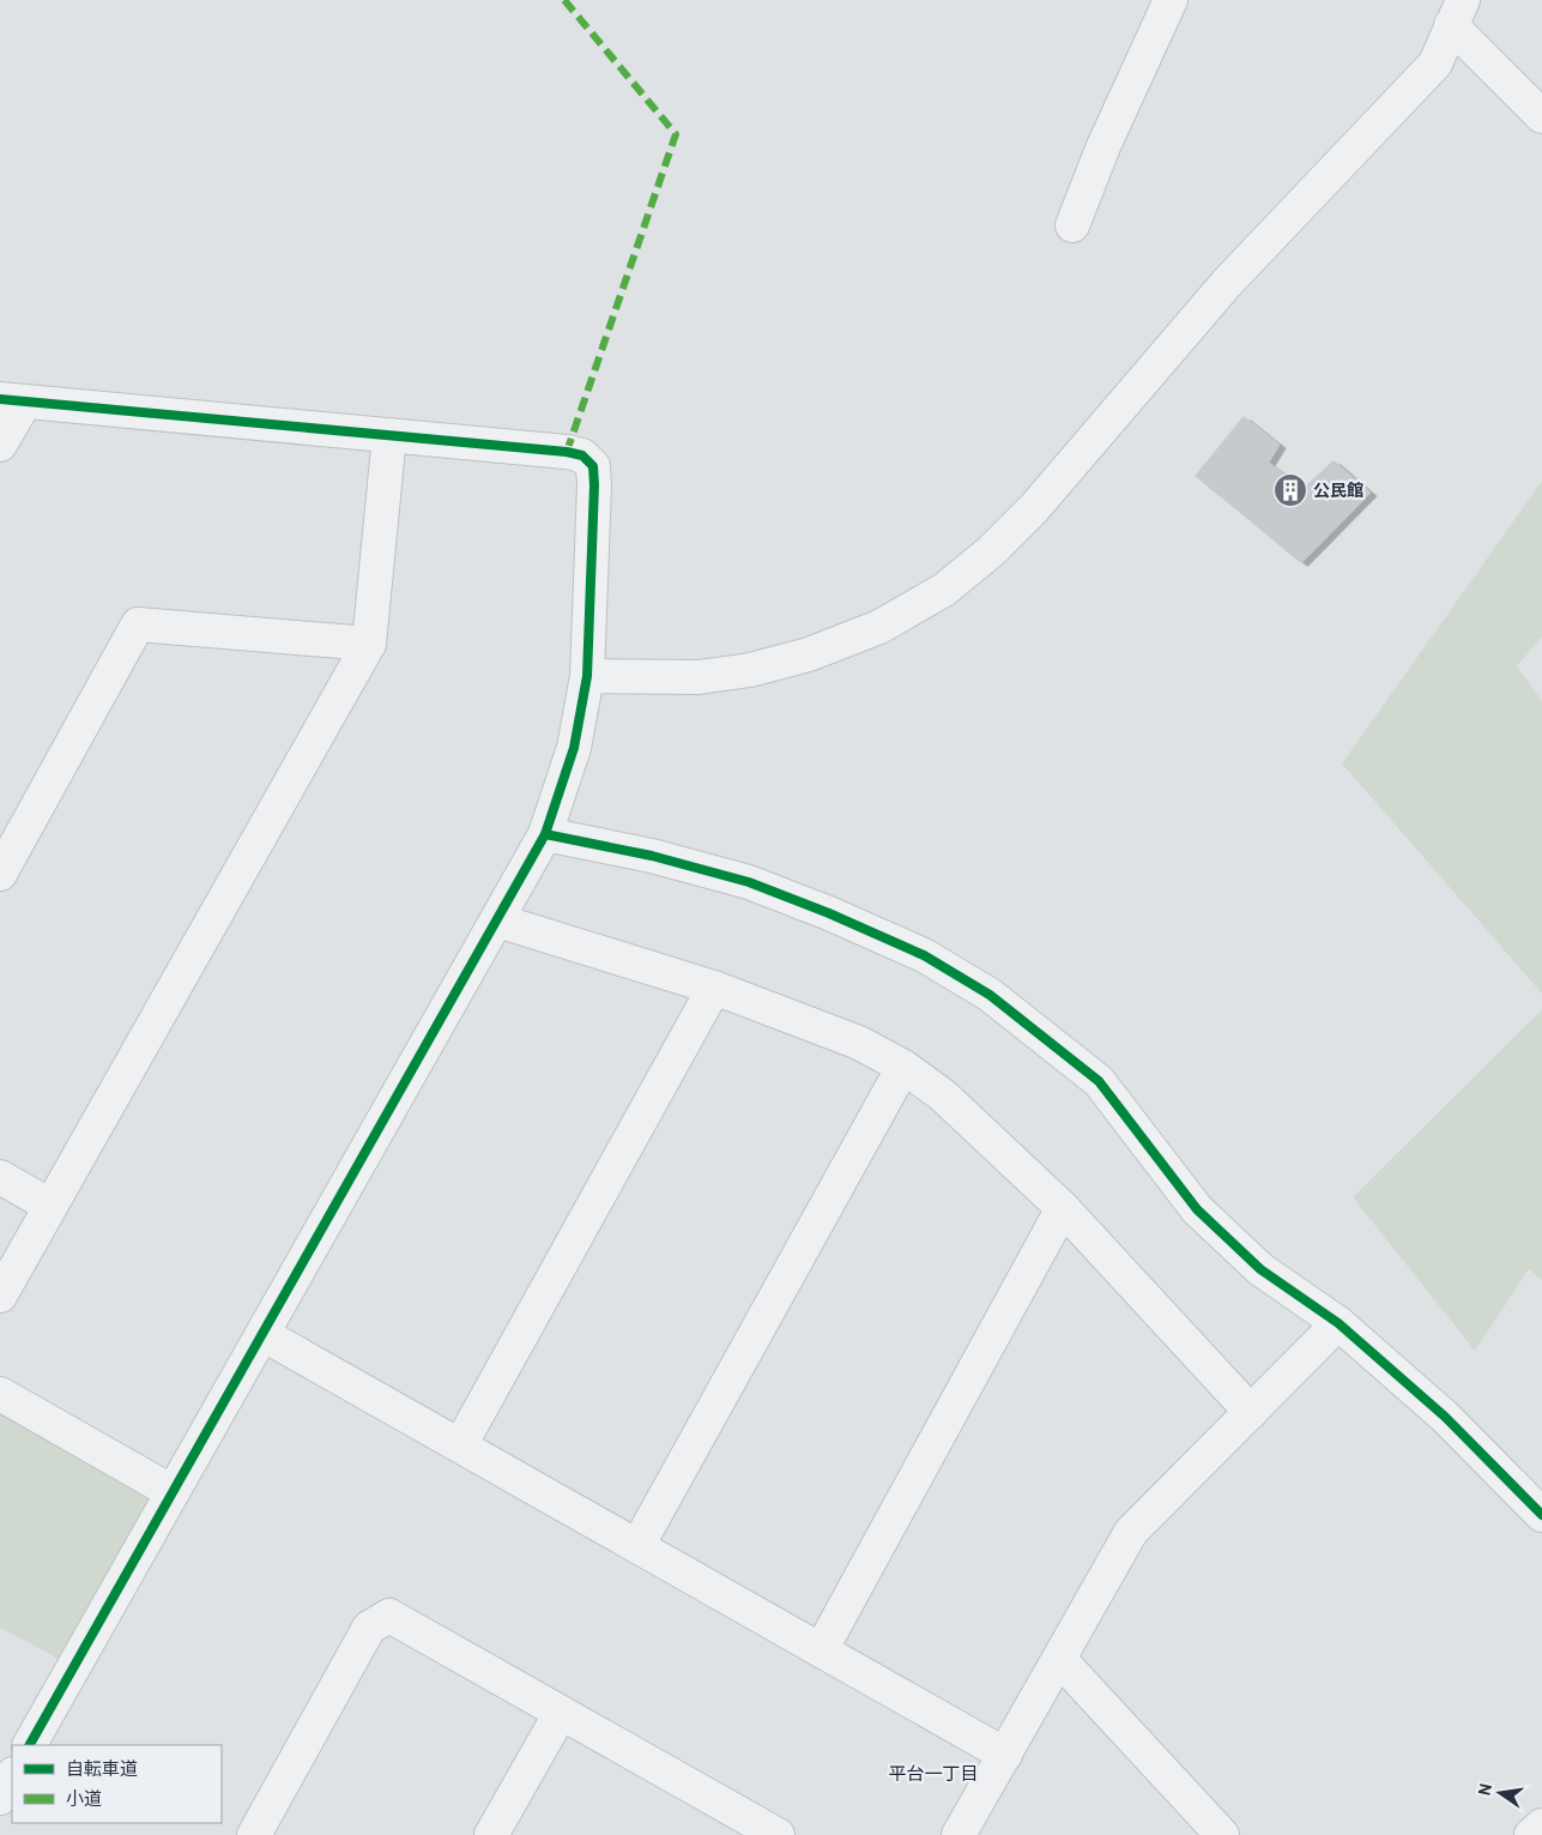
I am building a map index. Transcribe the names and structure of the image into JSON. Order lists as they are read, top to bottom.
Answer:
{
  "districts": ["平台一丁目"],
  "places": {
    "building": ["公民館"]
  },
  "legend": ["自転車道", "小道"],
  "north": "left"
}
